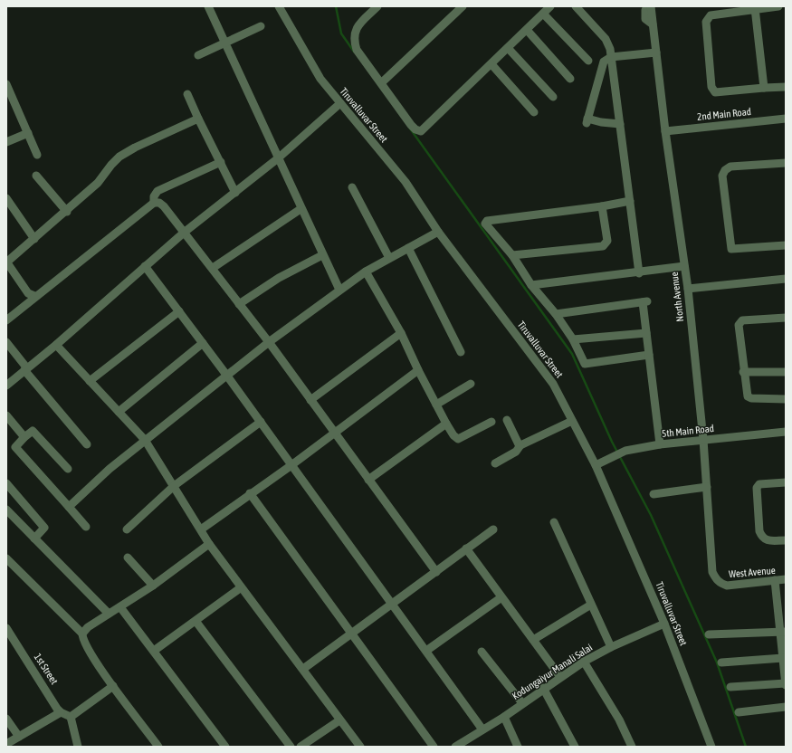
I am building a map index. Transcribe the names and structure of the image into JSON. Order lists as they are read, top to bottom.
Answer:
{
  "streets": {
    "street": [
      "2nd Main Road",
      "Tiruvalluvar Street",
      "North Avenue",
      "5th Main Road",
      "West Avenue",
      "1st Street",
      "Kodungaiyur Manali Salai"
    ]
  },
  "crossings": [
    ["2nd Main Road", "North Avenue"],
    ["Tiruvalluvar Street", "5th Main Road"],
    ["Tiruvalluvar Street", "Kodungaiyur Manali Salai"],
    ["North Avenue", "5th Main Road"],
    ["North Avenue", "West Avenue"]
  ]
}
